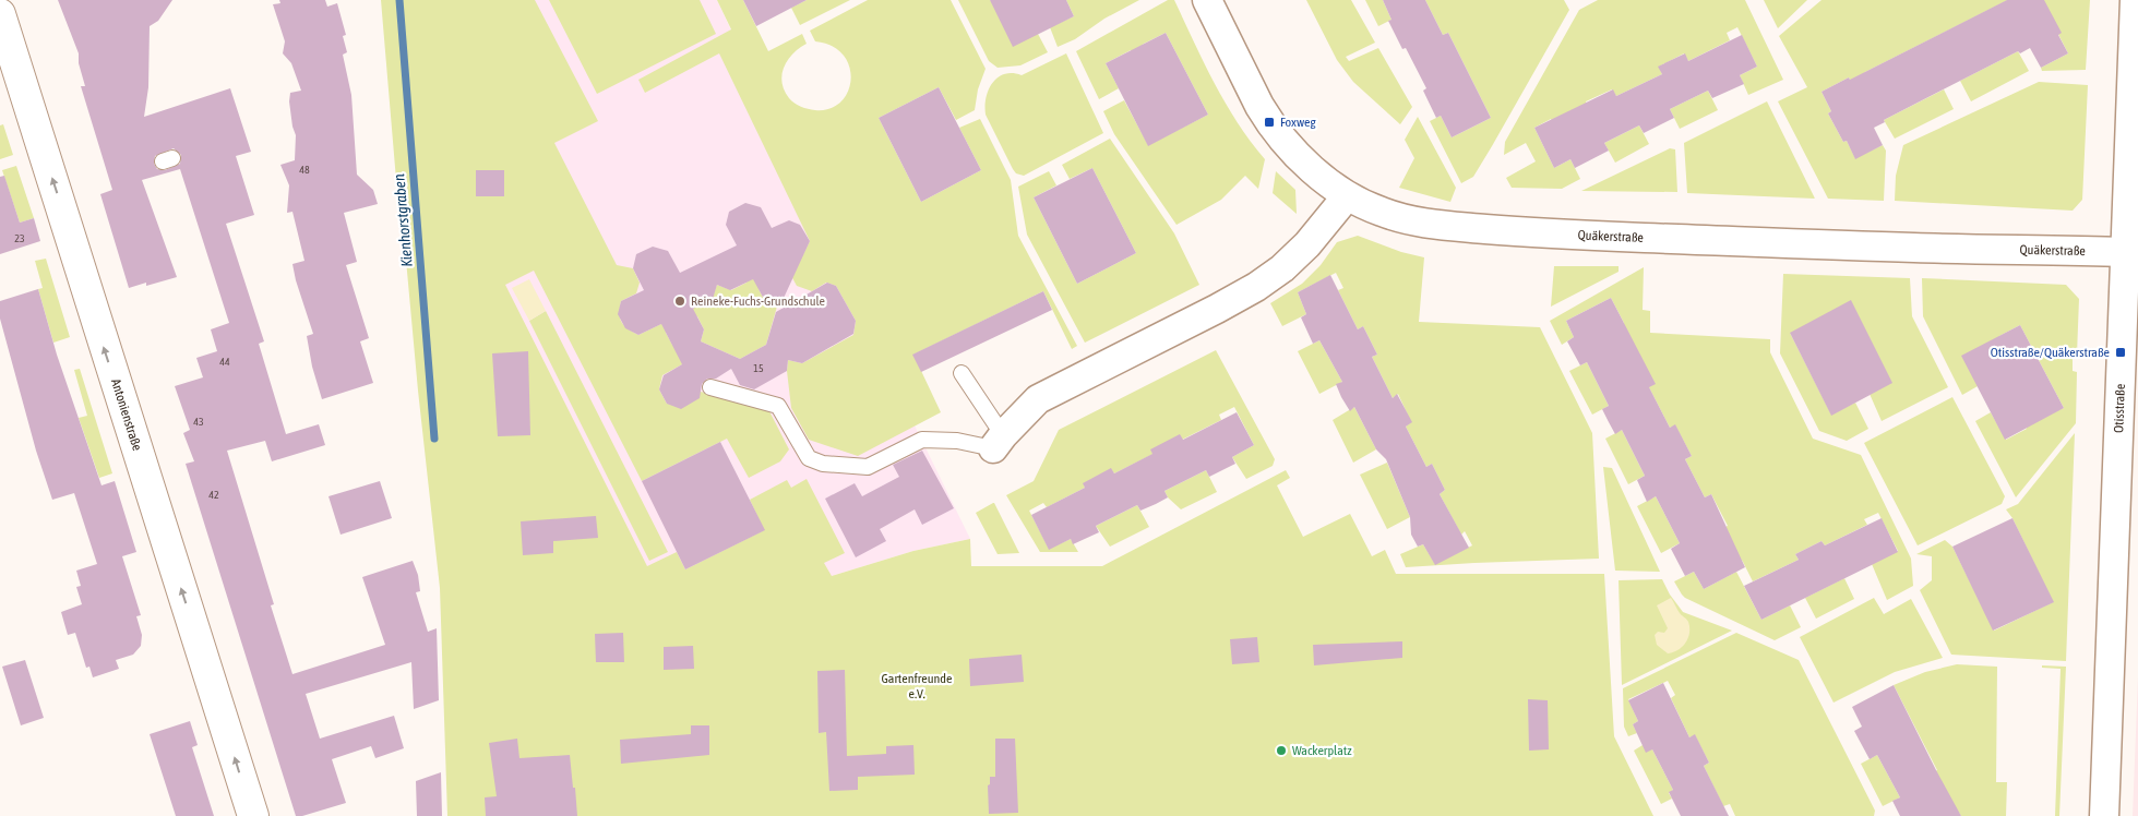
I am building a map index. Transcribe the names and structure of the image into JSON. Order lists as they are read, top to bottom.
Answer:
{
  "streets": {
    "main road": ["Antonienstraße"],
    "street": ["Quäkerstraße", "Otisstraße"]
  },
  "crossings": [
    ["Quäkerstraße", "Otisstraße"]
  ],
  "one_way": ["Antonienstraße"],
  "water": ["Kienhorstgraben"],
  "parks": ["Gartenfreunde e.V."],
  "places": {
    "transit": ["Foxweg", "Otisstraße/Quäkerstraße"],
    "other": ["Reineke-Fuchs-Grundschule", "Wackerplatz"]
  },
  "house_numbers": [
    "48",
    "23",
    "44",
    "15",
    "43",
    "42"
  ]
}
